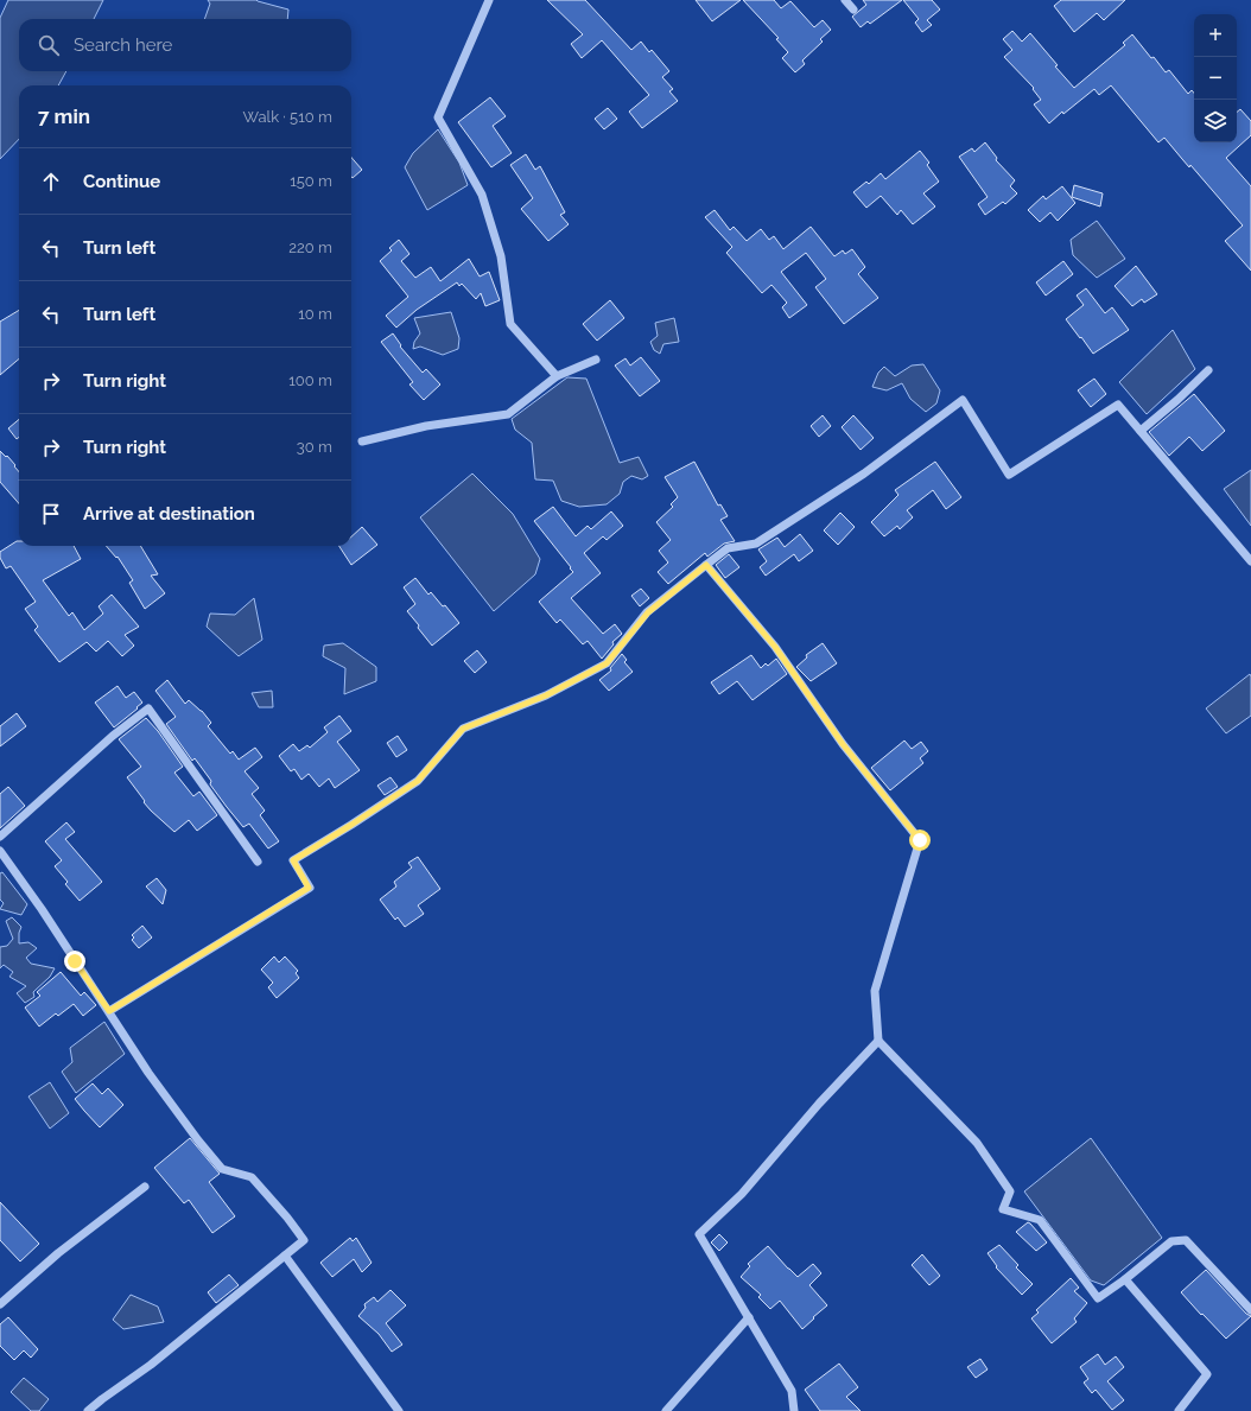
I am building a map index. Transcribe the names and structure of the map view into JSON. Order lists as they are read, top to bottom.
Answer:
{
  "page": {
    "map_buttons": ["+", "−"],
    "search": "Search here",
    "heading": ["7 min", "Walk · 510 m"],
    "list": [
      ["Continue", "150 m"],
      ["Turn left", "220 m"],
      ["Turn left", "10 m"],
      ["Turn right", "100 m"],
      ["Turn right", "30 m"],
      "Arrive at destination"
    ]
  }
}
